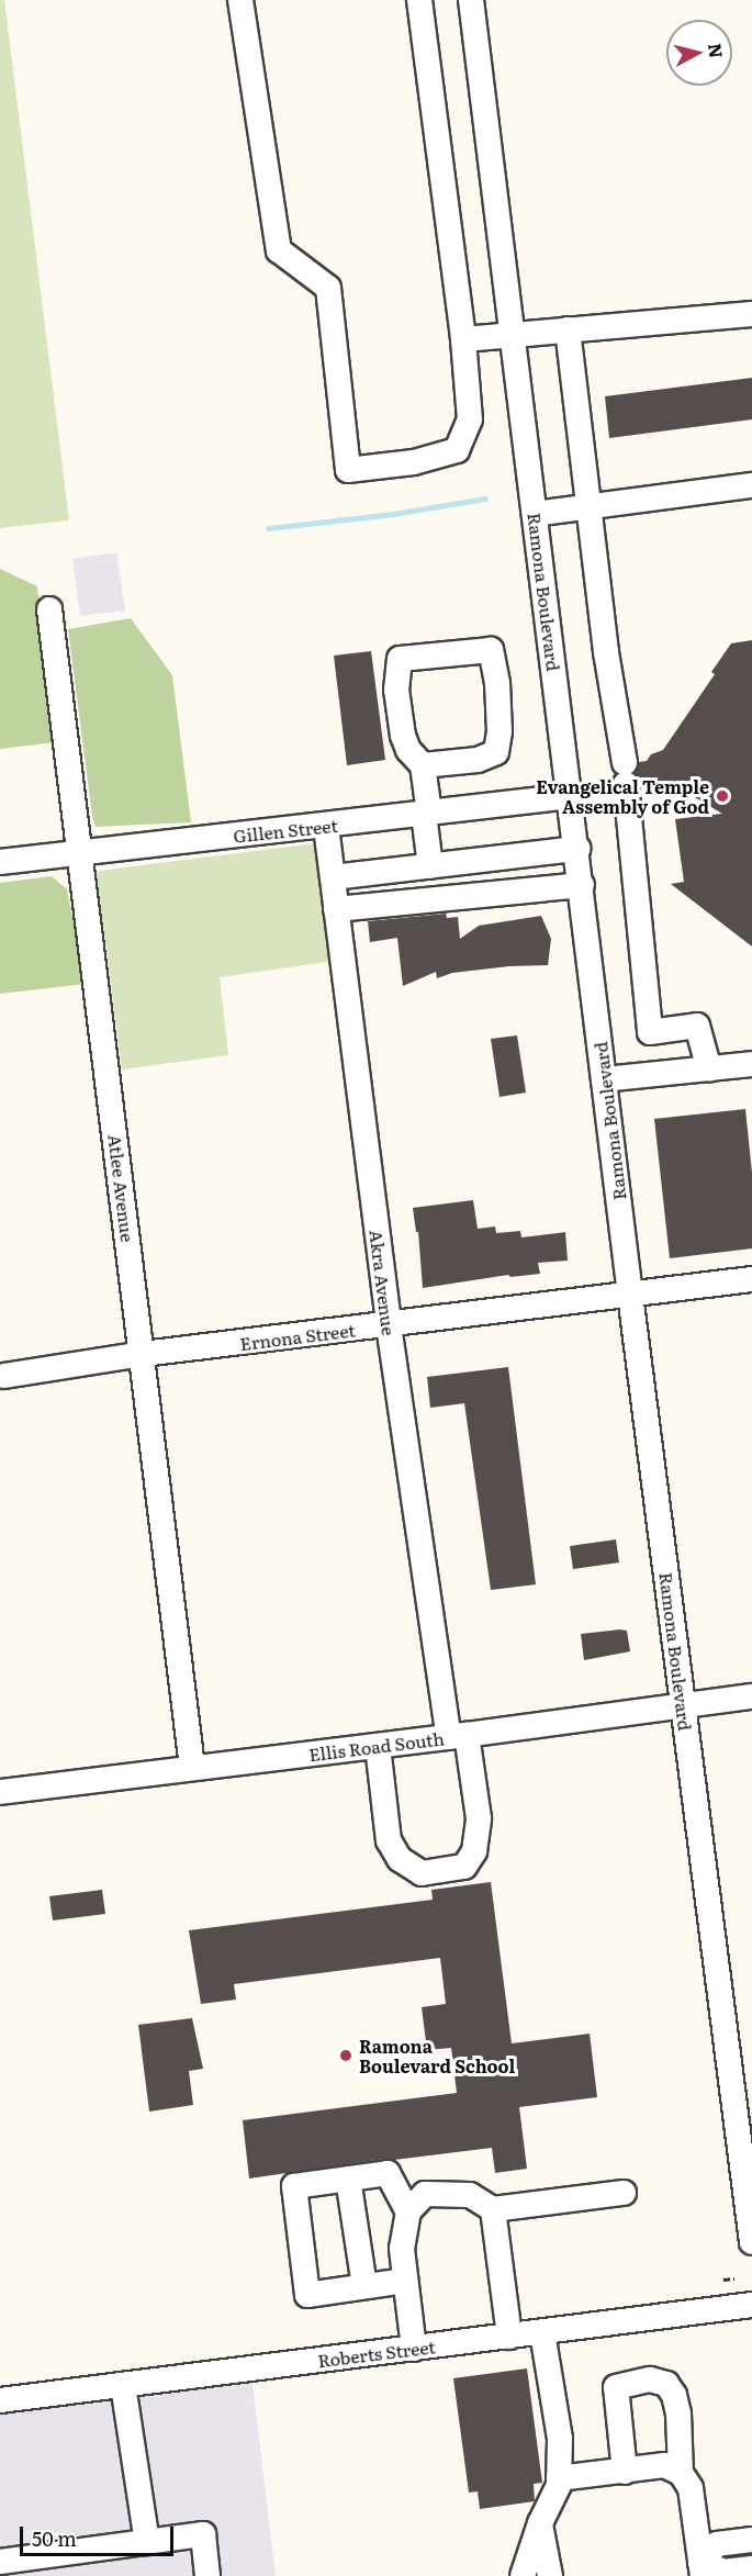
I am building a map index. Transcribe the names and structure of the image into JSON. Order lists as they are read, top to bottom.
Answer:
{
  "streets": {
    "street": [
      "Ramona Boulevard",
      "Gillen Street",
      "Atlee Avenue",
      "Akra Avenue",
      "Ernona Street",
      "Ellis Road South",
      "Roberts Street"
    ]
  },
  "crossings": [
    ["Ramona Boulevard", "Gillen Street"],
    ["Ramona Boulevard", "Ernona Street"],
    ["Ramona Boulevard", "Ellis Road South"],
    ["Gillen Street", "Atlee Avenue"],
    ["Gillen Street", "Akra Avenue"],
    ["Atlee Avenue", "Ernona Street"],
    ["Atlee Avenue", "Ellis Road South"],
    ["Akra Avenue", "Ernona Street"],
    ["Akra Avenue", "Ellis Road South"]
  ],
  "places": ["Evangelical Temple Assembly of God", "Ramona Boulevard School"],
  "scale_bar": "50 m",
  "north": "right"
}
